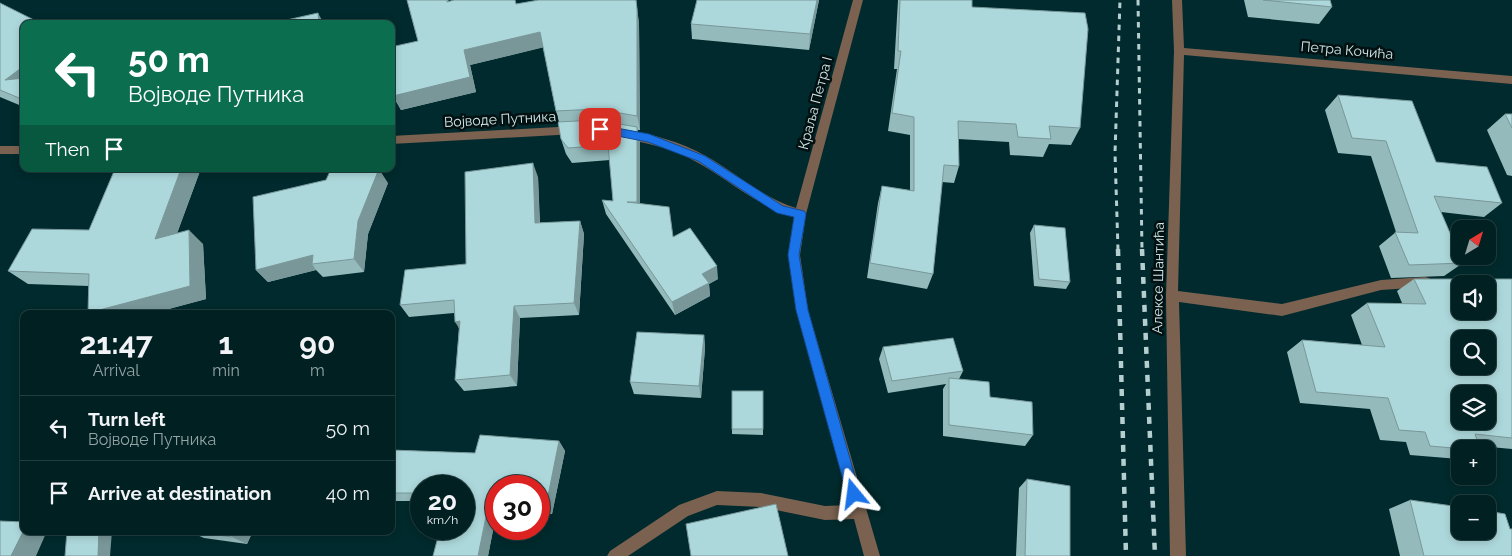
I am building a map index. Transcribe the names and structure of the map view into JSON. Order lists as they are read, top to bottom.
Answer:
{
  "streets": {
    "street": [
      "Петра Кочића",
      "Краља Петра I",
      "Војводе Путника",
      "Алексе Шантића"
    ]
  },
  "crossings": [
    ["Петра Кочића", "Алексе Шантића"]
  ],
  "north": "top right",
  "page": {
    "turn": ["50 m", "Војводе Путника"],
    "then": "Then",
    "map_buttons": ["+", "−"],
    "eta": [
      "21:47",
      "Arrival",
      "1",
      "min",
      "90",
      "m"
    ],
    "list": [
      {
        "name": "Turn left",
        "note": "Војводе Путника",
        "value": "50 m"
      },
      {
        "name": "Arrive at destination",
        "value": "40 m"
      }
    ],
    "speed": "20 km/h",
    "limit": "30"
  }
}
